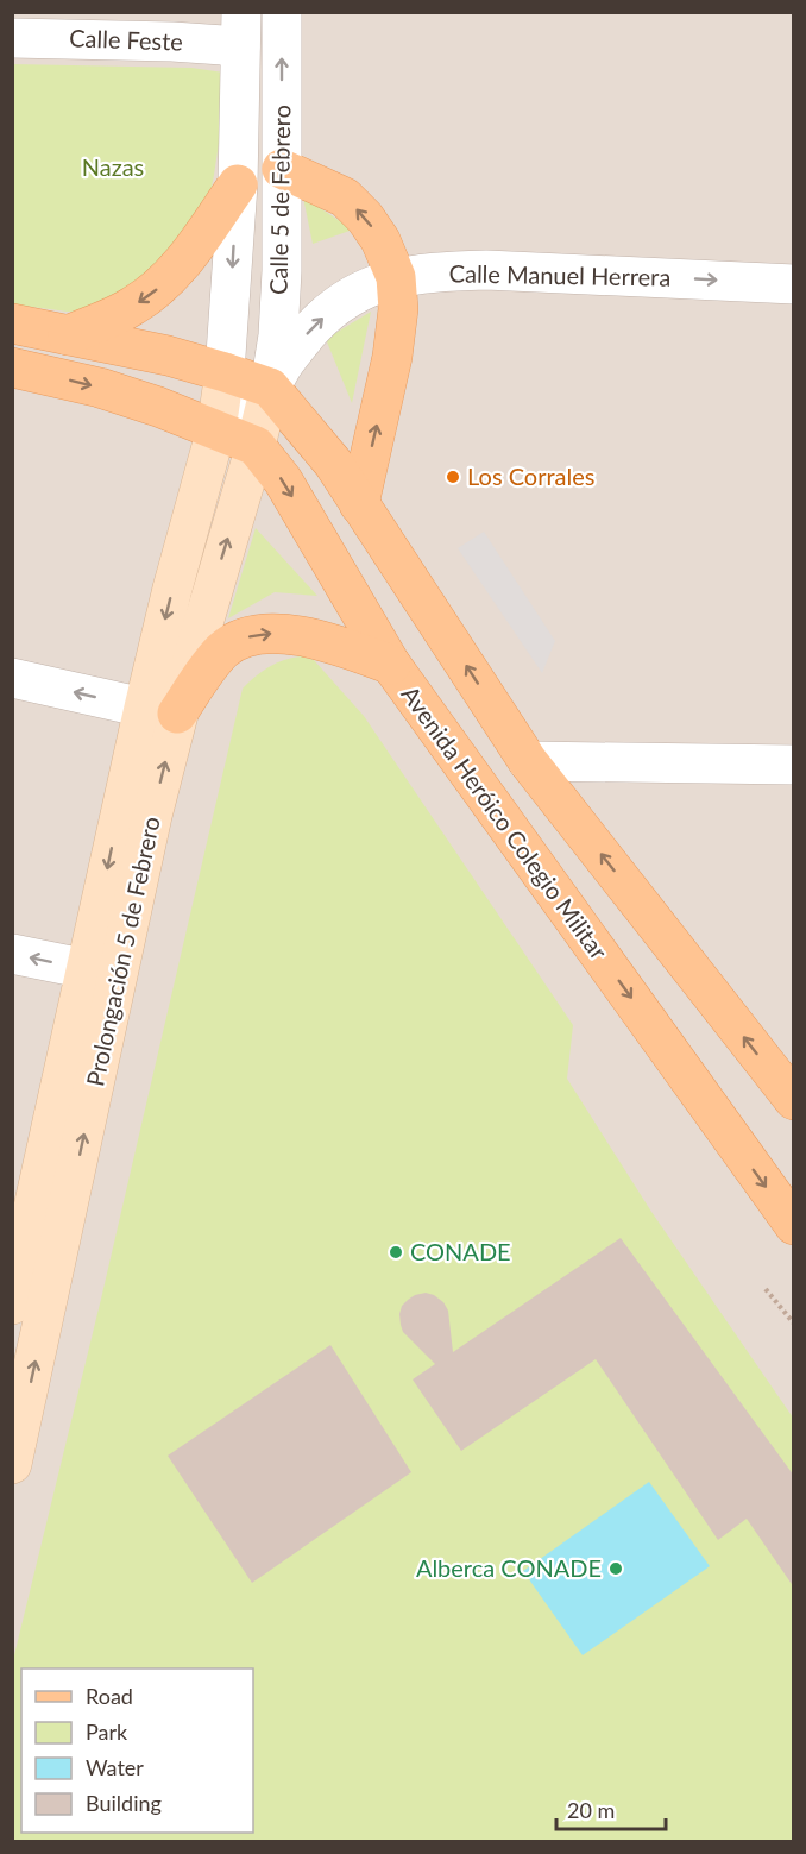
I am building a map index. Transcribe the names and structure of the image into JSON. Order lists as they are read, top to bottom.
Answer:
{
  "streets": {
    "main road": ["Avenida Heróico Colegio Militar", "Prolongación 5 de Febrero"],
    "street": ["Calle Feste", "Calle 5 de Febrero", "Calle Manuel Herrera"]
  },
  "crossings": [
    ["Calle Feste", "Calle 5 de Febrero"],
    ["Calle 5 de Febrero", "Calle Manuel Herrera"],
    ["Calle 5 de Febrero", "Prolongación 5 de Febrero"],
    ["Calle Manuel Herrera", "Avenida Heróico Colegio Militar"],
    ["Calle Manuel Herrera", "Prolongación 5 de Febrero"],
    ["Avenida Heróico Colegio Militar", "Prolongación 5 de Febrero"]
  ],
  "one_way": ["Calle Manuel Herrera"],
  "parks": ["Nazas"],
  "places": ["Los Corrales", "CONADE", "Alberca CONADE"],
  "legend": [
    "Road",
    "Park",
    "Water",
    "Building"
  ],
  "scale_bar": "20 m"
}
